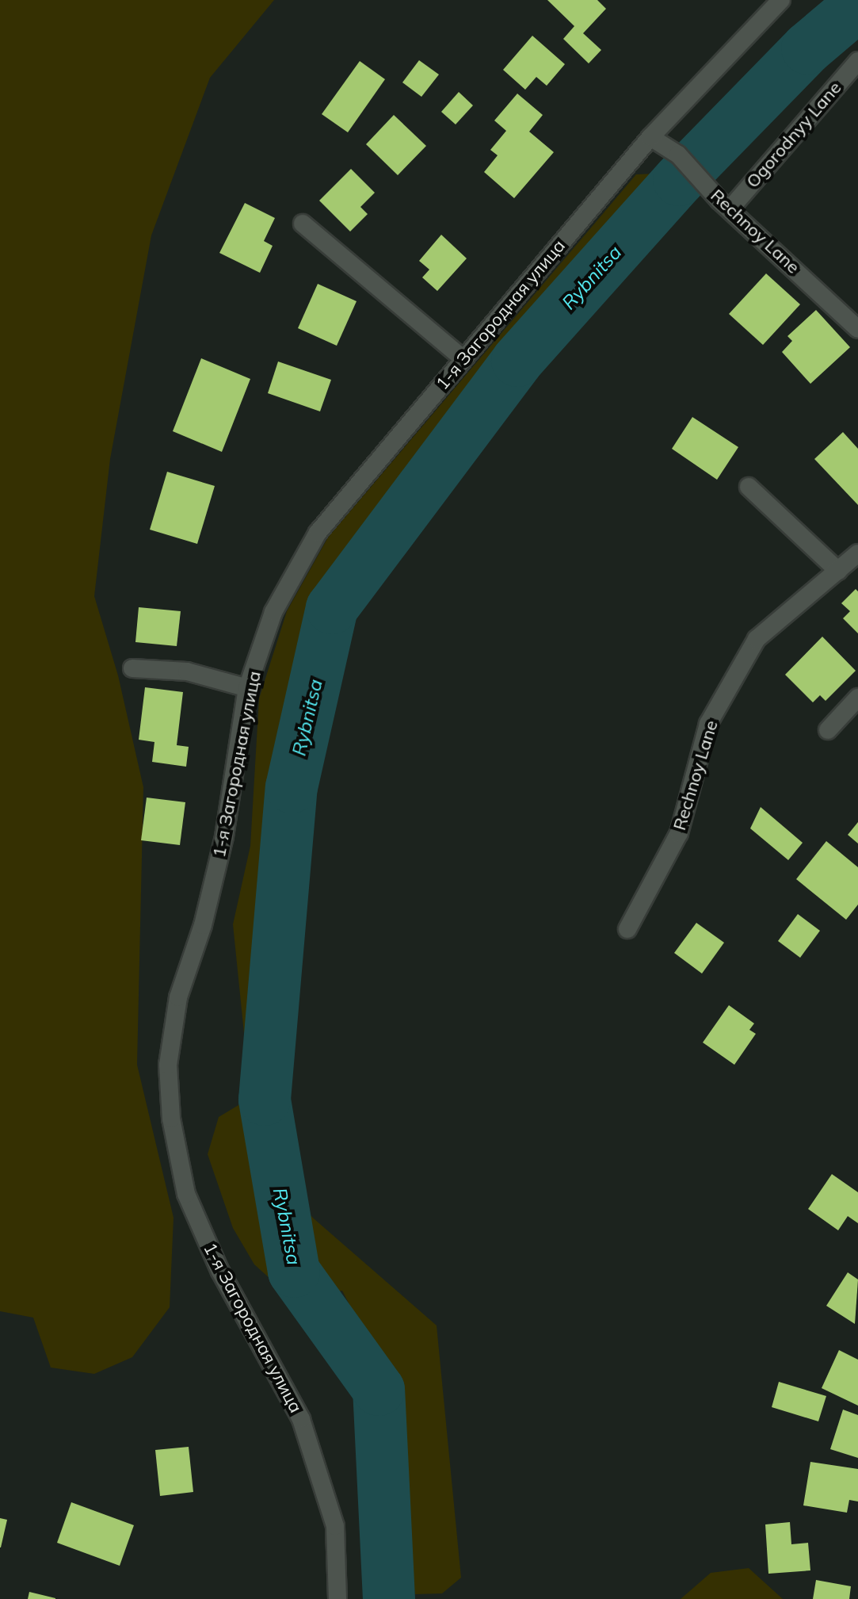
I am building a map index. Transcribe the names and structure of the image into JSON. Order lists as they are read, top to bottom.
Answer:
{
  "streets": {
    "street": ["Ogorodnyy Lane", "Rechnoy Lane", "1-я Загородная улица"]
  },
  "crossings": [
    ["Ogorodnyy Lane", "Rechnoy Lane"],
    ["Rechnoy Lane", "1-я Загородная улица"]
  ],
  "water": ["Rybnitsa"]
}
